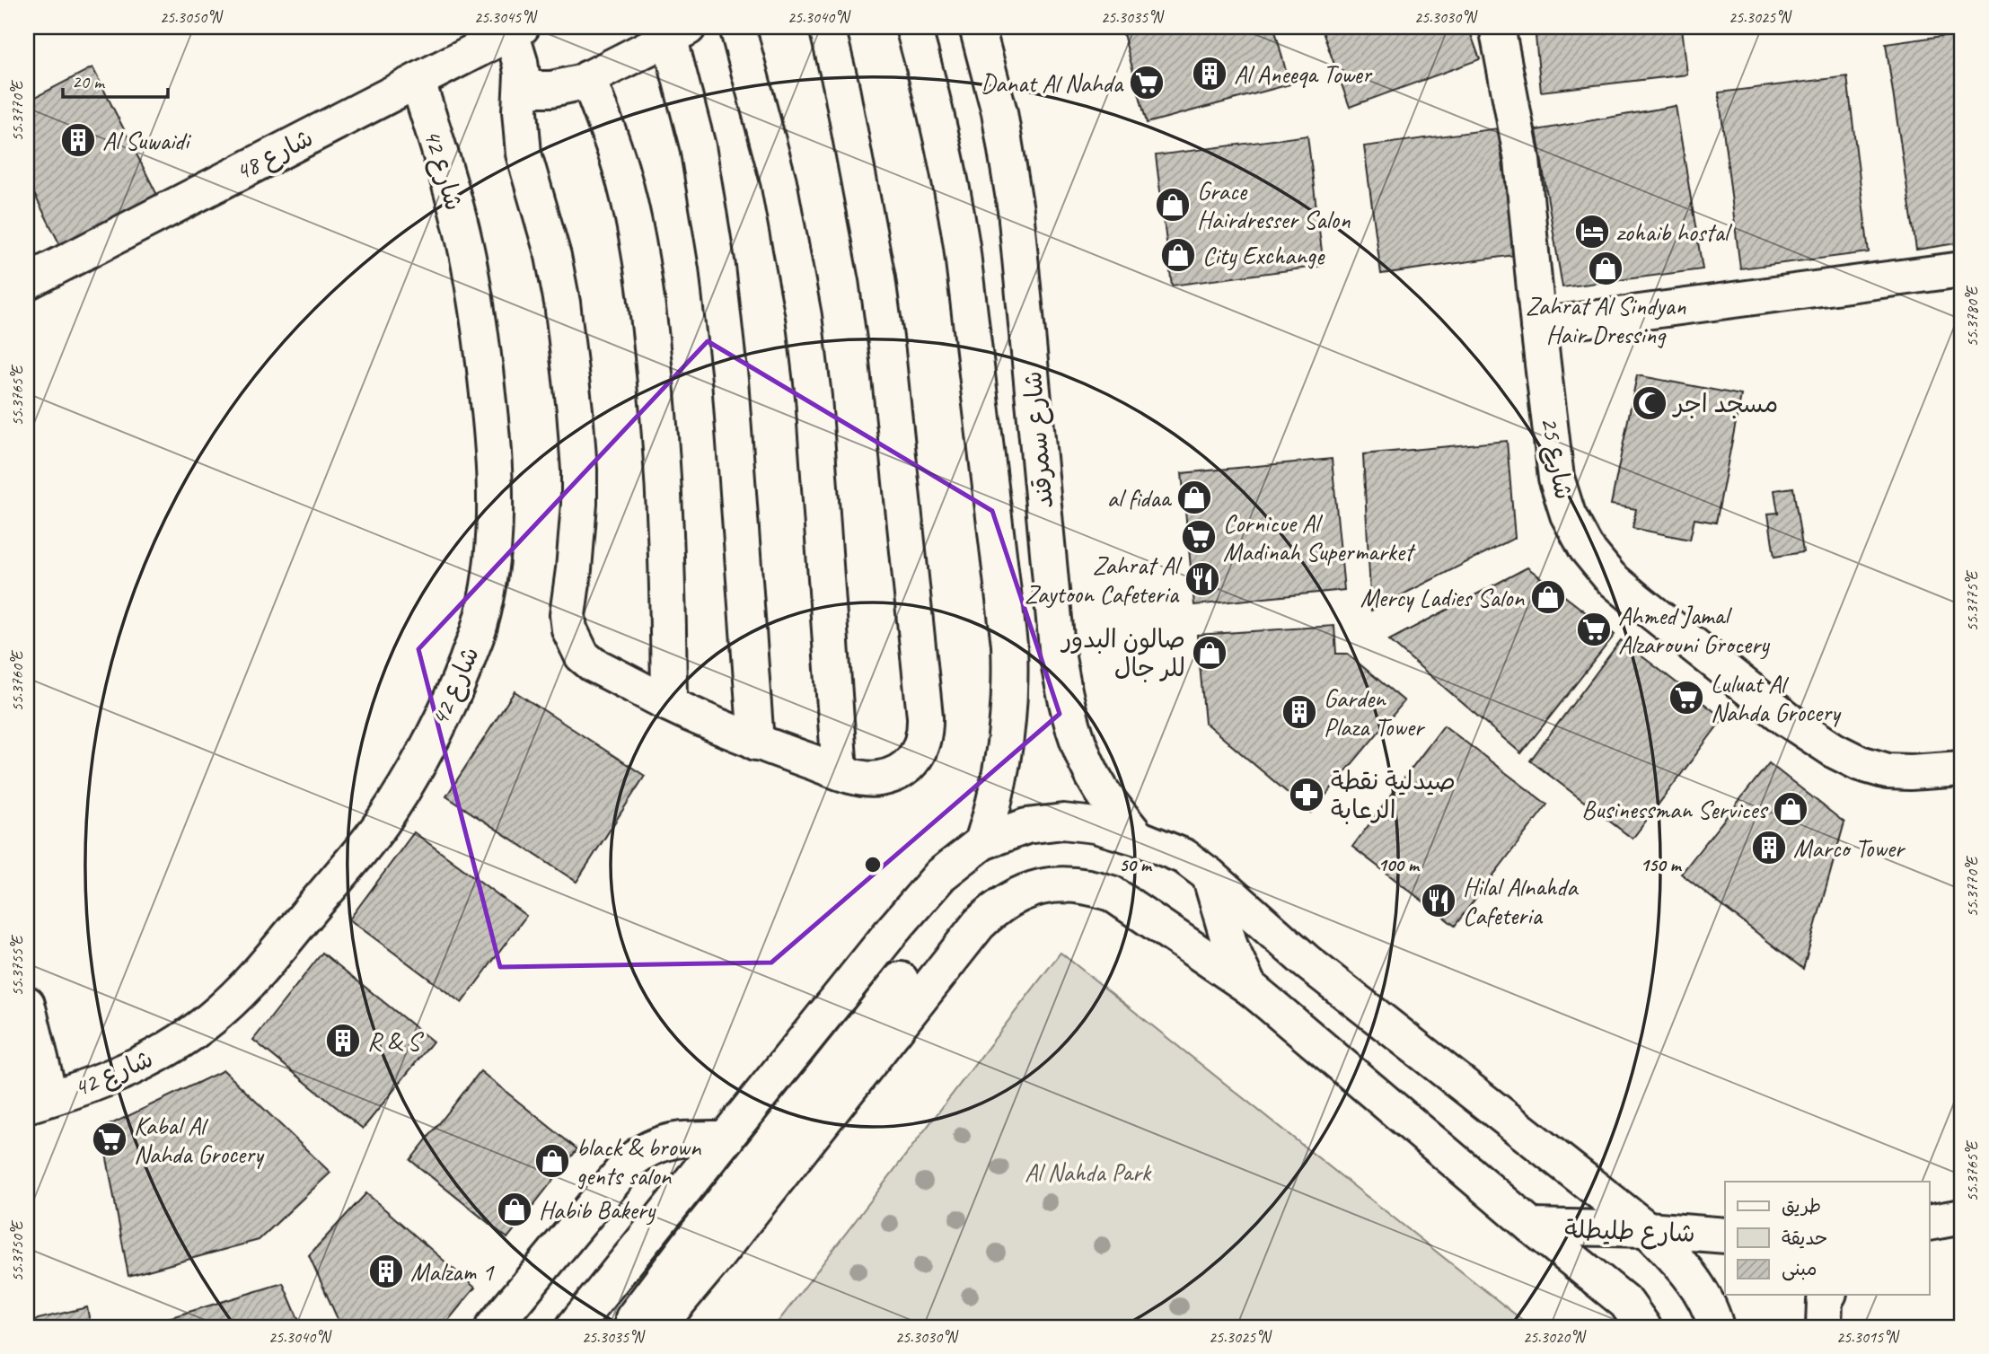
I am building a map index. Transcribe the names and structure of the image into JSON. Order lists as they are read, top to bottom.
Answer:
{
  "streets": {
    "street": [
      "شارع 48",
      "شارع 42",
      "شارع سمرقند",
      "شارع 25",
      "شارع طليطلة"
    ]
  },
  "crossings": [
    ["شارع 48", "شارع 42"]
  ],
  "parks": ["Al Nahda Park"],
  "places": {
    "building": [
      "Al Aneeqa Tower",
      "Al Suwaidi",
      "Garden Plaza Tower",
      "Marco Tower",
      "R & S",
      "Malzam 1"
    ],
    "supermarket": [
      "Danat Al Nahda",
      "Cornicue Al Madinah Supermarket",
      "Ahmed Jamal Alzarouni Grocery",
      "Luluat Al Nahda Grocery",
      "Kabal Al Nahda Grocery"
    ],
    "shop": [
      "Grace Hairdresser Salon",
      "City Exchange",
      "Zahrat Al Sindyan Hair Dressing",
      "al fidaa",
      "Mercy Ladies Salon",
      "صالون البدور للر جال",
      "Businessman Services",
      "black & brown gents salon",
      "Habib Bakery"
    ],
    "hotel": ["zohaib hostal"],
    "mosque": ["مسجد اجر"],
    "restaurant": ["Zahrat Al Zaytoon Cafeteria", "Hilal Alnahda Cafeteria"],
    "pharmacy": ["صيدلية نقطة الرعابة"]
  },
  "legend": ["طريق", "حديقة", "مبنى"],
  "scale_bar": "20 m",
  "coordinates": [
    "25.3050°N",
    "25.3045°N",
    "25.3040°N",
    "25.3035°N",
    "25.3030°N",
    "25.3025°N",
    "55.3770°E",
    "55.3780°E",
    "55.3765°E",
    "55.3775°E",
    "55.3760°E",
    "55.3755°E",
    "55.3750°E",
    "25.3020°N",
    "25.3015°N"
  ],
  "rings": ["50 m", "100 m", "150 m"]
}
